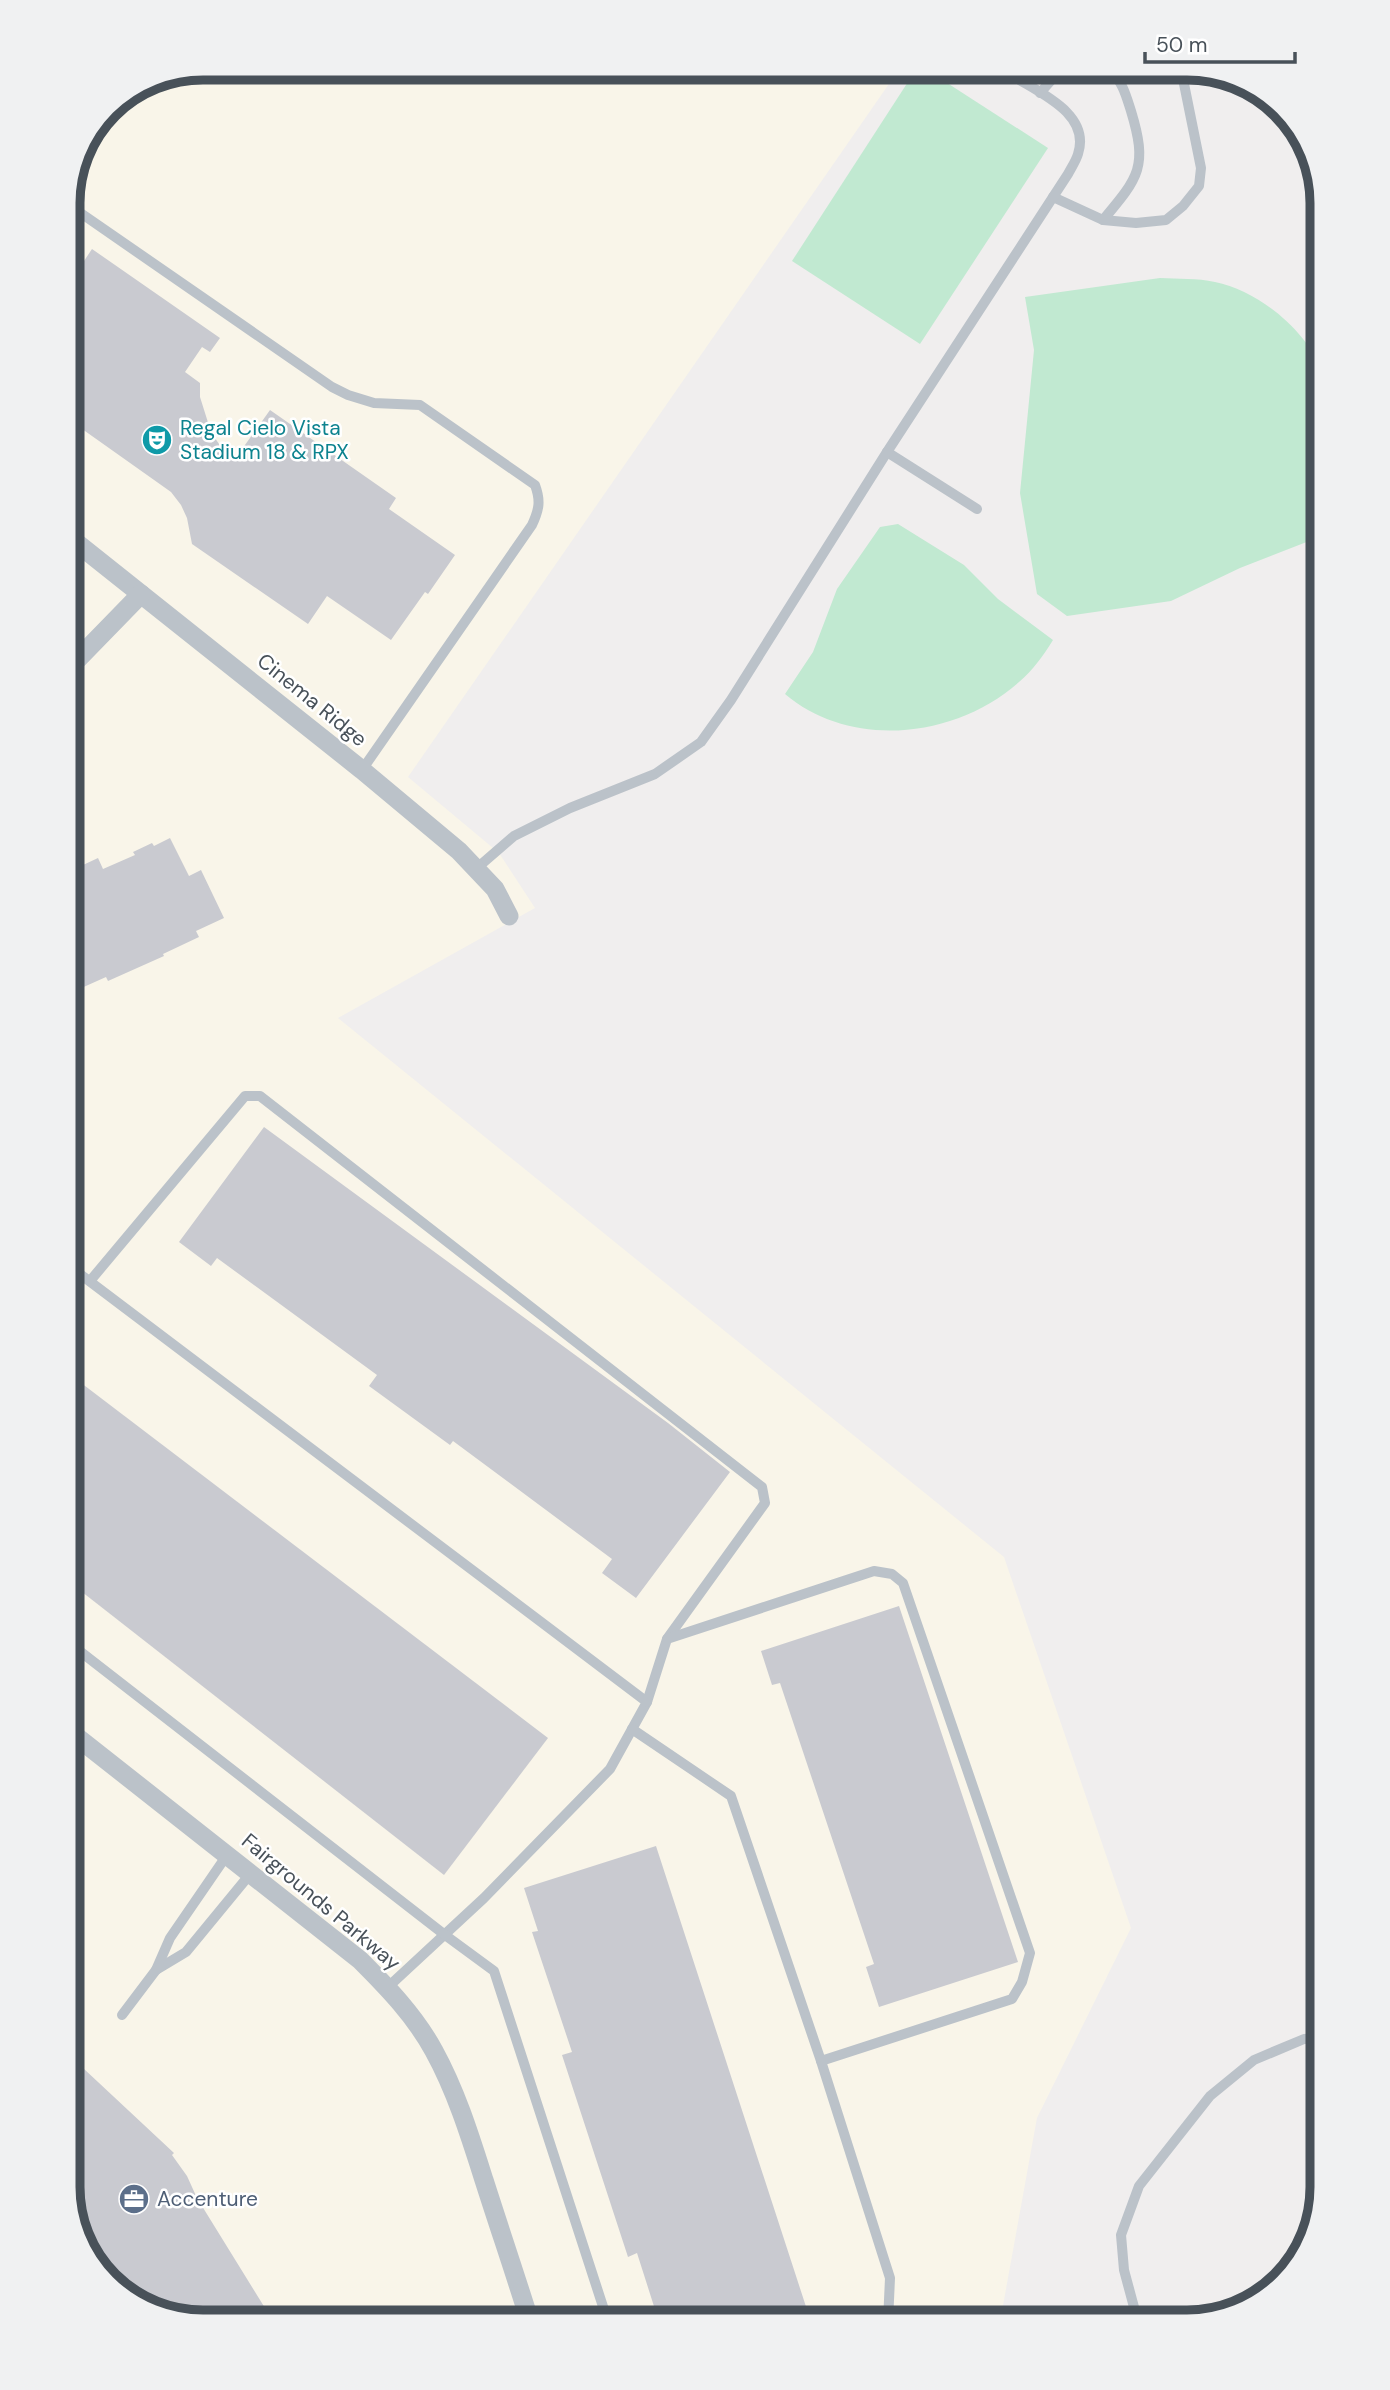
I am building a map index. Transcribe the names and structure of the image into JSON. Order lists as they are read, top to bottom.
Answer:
{
  "streets": {
    "street": ["Cinema Ridge", "Fairgrounds Parkway"]
  },
  "places": {
    "theatre": ["Regal Cielo Vista Stadium 18 & RPX"],
    "office": ["Accenture"]
  },
  "scale_bar": "50 m"
}
